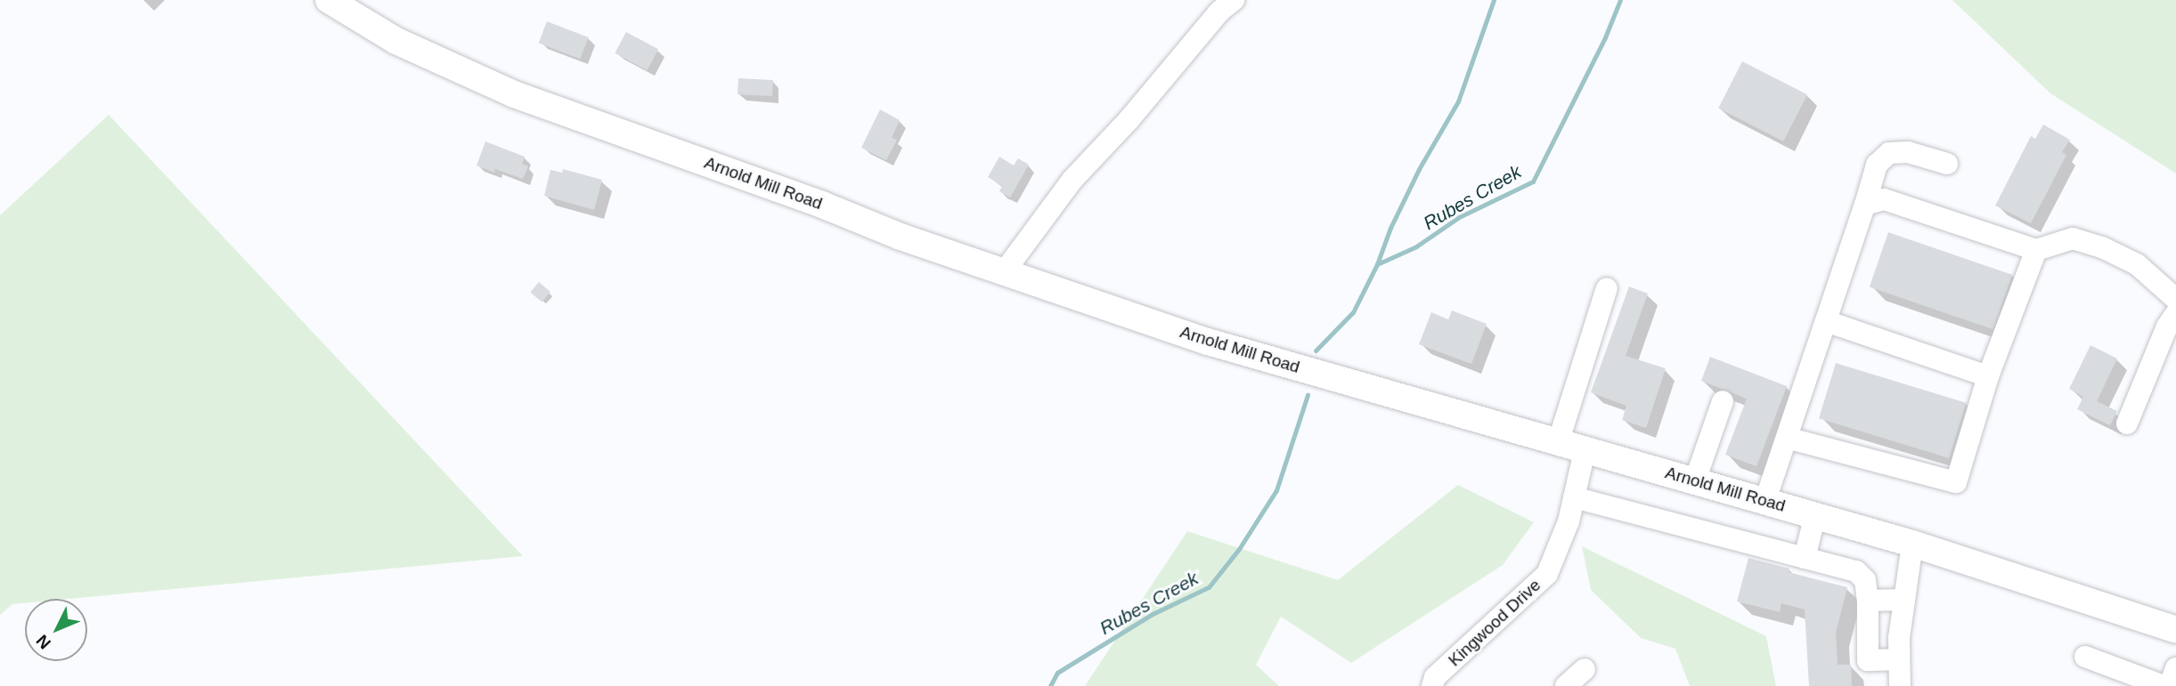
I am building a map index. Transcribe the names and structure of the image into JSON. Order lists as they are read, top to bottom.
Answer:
{
  "streets": {
    "main road": ["Arnold Mill Road"],
    "street": ["Kingwood Drive"]
  },
  "crossings": [
    ["Arnold Mill Road", "Kingwood Drive"]
  ],
  "water": ["Rubes Creek"],
  "north": "bottom left"
}
